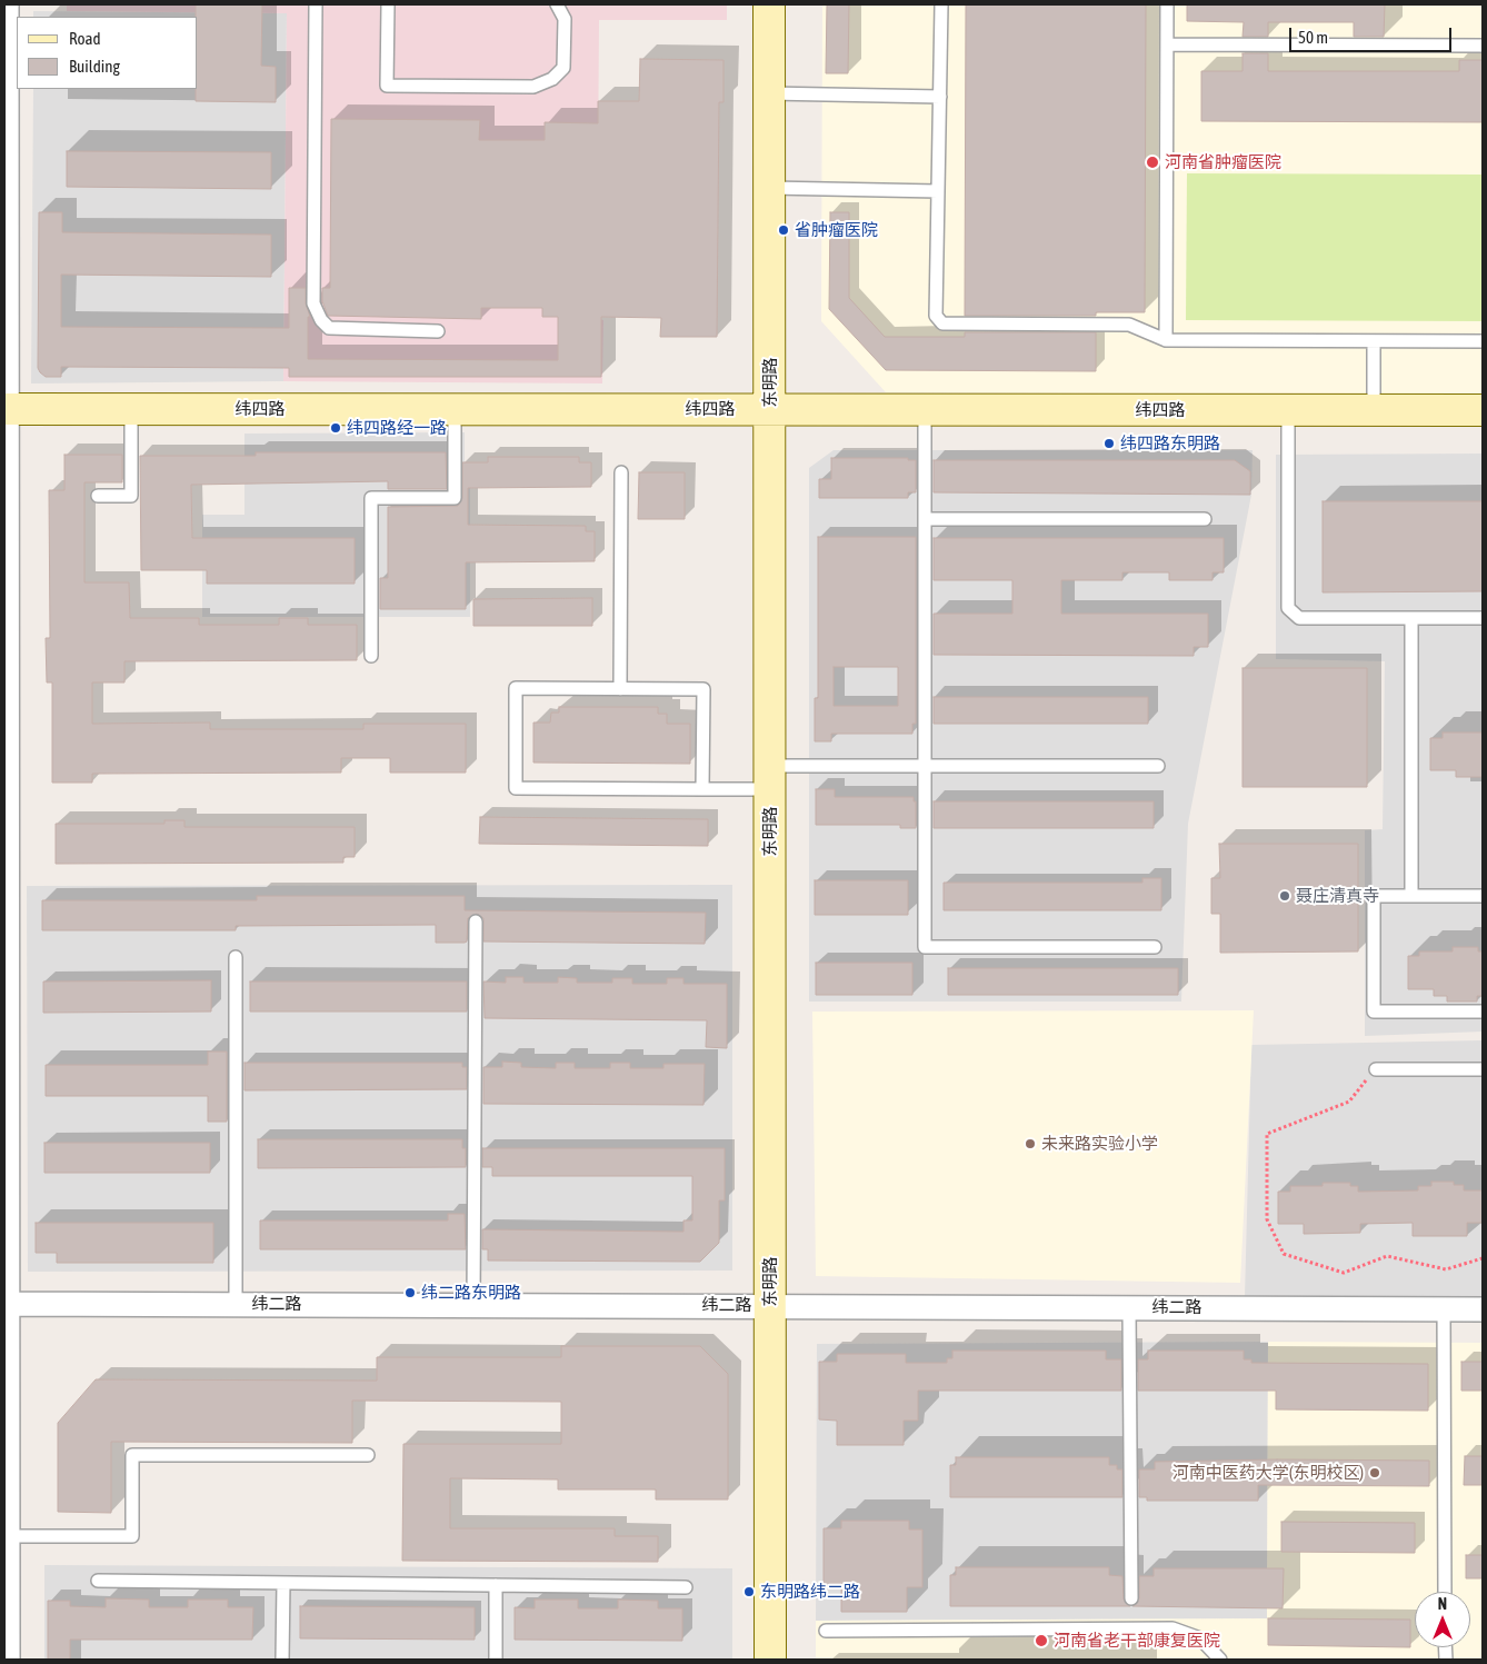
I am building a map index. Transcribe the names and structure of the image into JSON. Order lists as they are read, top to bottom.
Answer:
{
  "streets": {
    "street": ["东明路", "纬四路", "纬二路"]
  },
  "crossings": [
    ["东明路", "纬四路"],
    ["东明路", "纬二路"]
  ],
  "places": [
    "河南省肿瘤医院",
    "省肿瘤医院",
    "纬四路经一路",
    "纬四路东明路",
    "聂庄清真寺",
    "未来路实验小学",
    "纬二路东明路",
    "河南中医药大学(东明校区)",
    "东明路纬二路",
    "河南省老干部康复医院"
  ],
  "legend": ["Road", "Building"],
  "scale_bar": "50 m",
  "north": "top"
}
